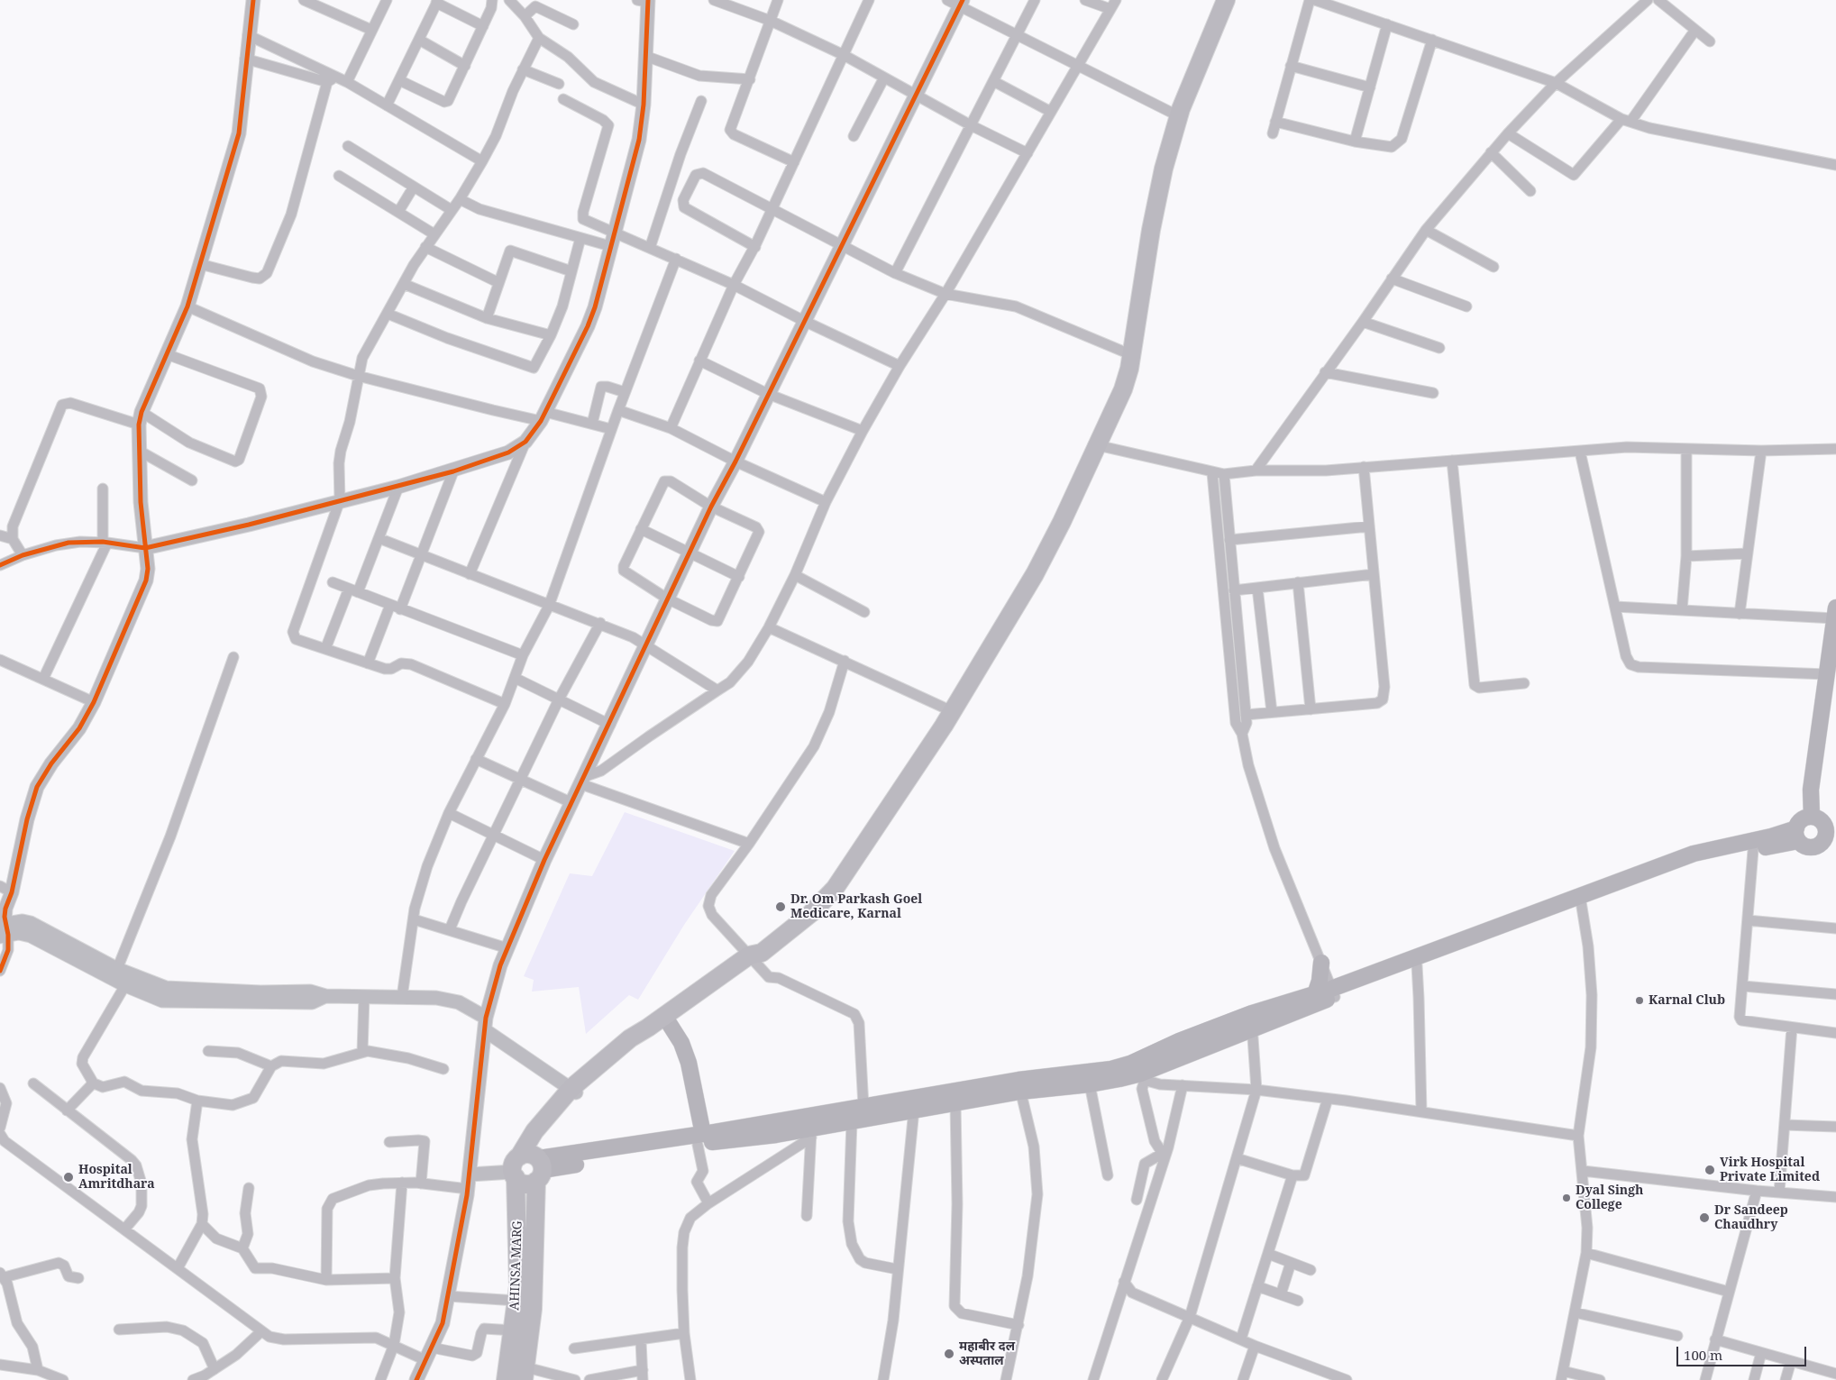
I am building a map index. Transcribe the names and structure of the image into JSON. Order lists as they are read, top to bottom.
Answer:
{
  "streets": {
    "highway": ["AHINSA MARG"]
  },
  "places": [
    "Dr. Om Parkash Goel Medicare, Karnal",
    "Karnal Club",
    "Virk Hospital Private Limited",
    "Hospital Amritdhara",
    "Dyal Singh College",
    "Dr Sandeep Chaudhry",
    "महाबीर दल अस्पताल"
  ],
  "scale_bar": "100 m"
}
